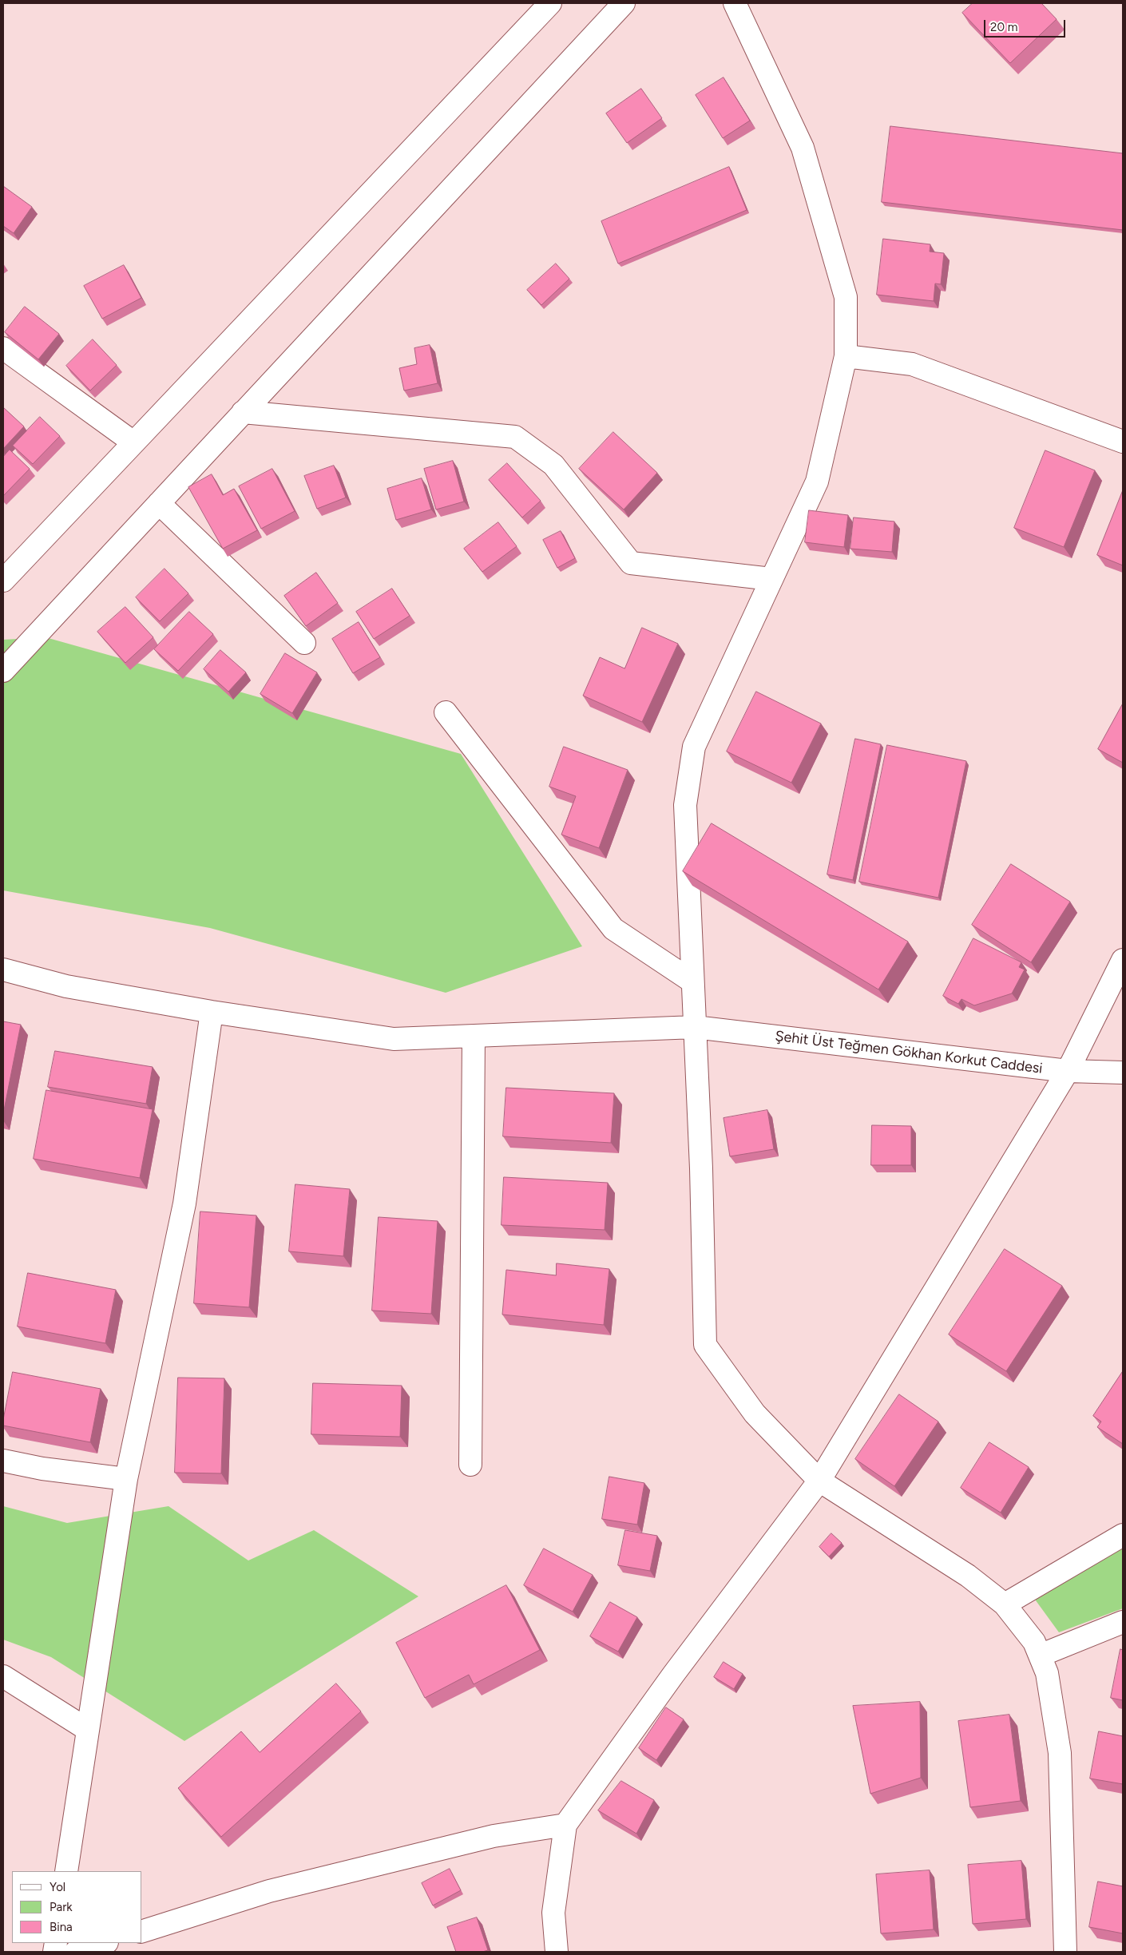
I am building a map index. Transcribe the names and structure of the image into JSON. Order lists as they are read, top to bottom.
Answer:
{
  "streets": {
    "street": ["Şehit Üst Teğmen Gökhan Korkut Caddesi"]
  },
  "legend": ["Yol", "Park", "Bina"],
  "scale_bar": "20 m"
}
